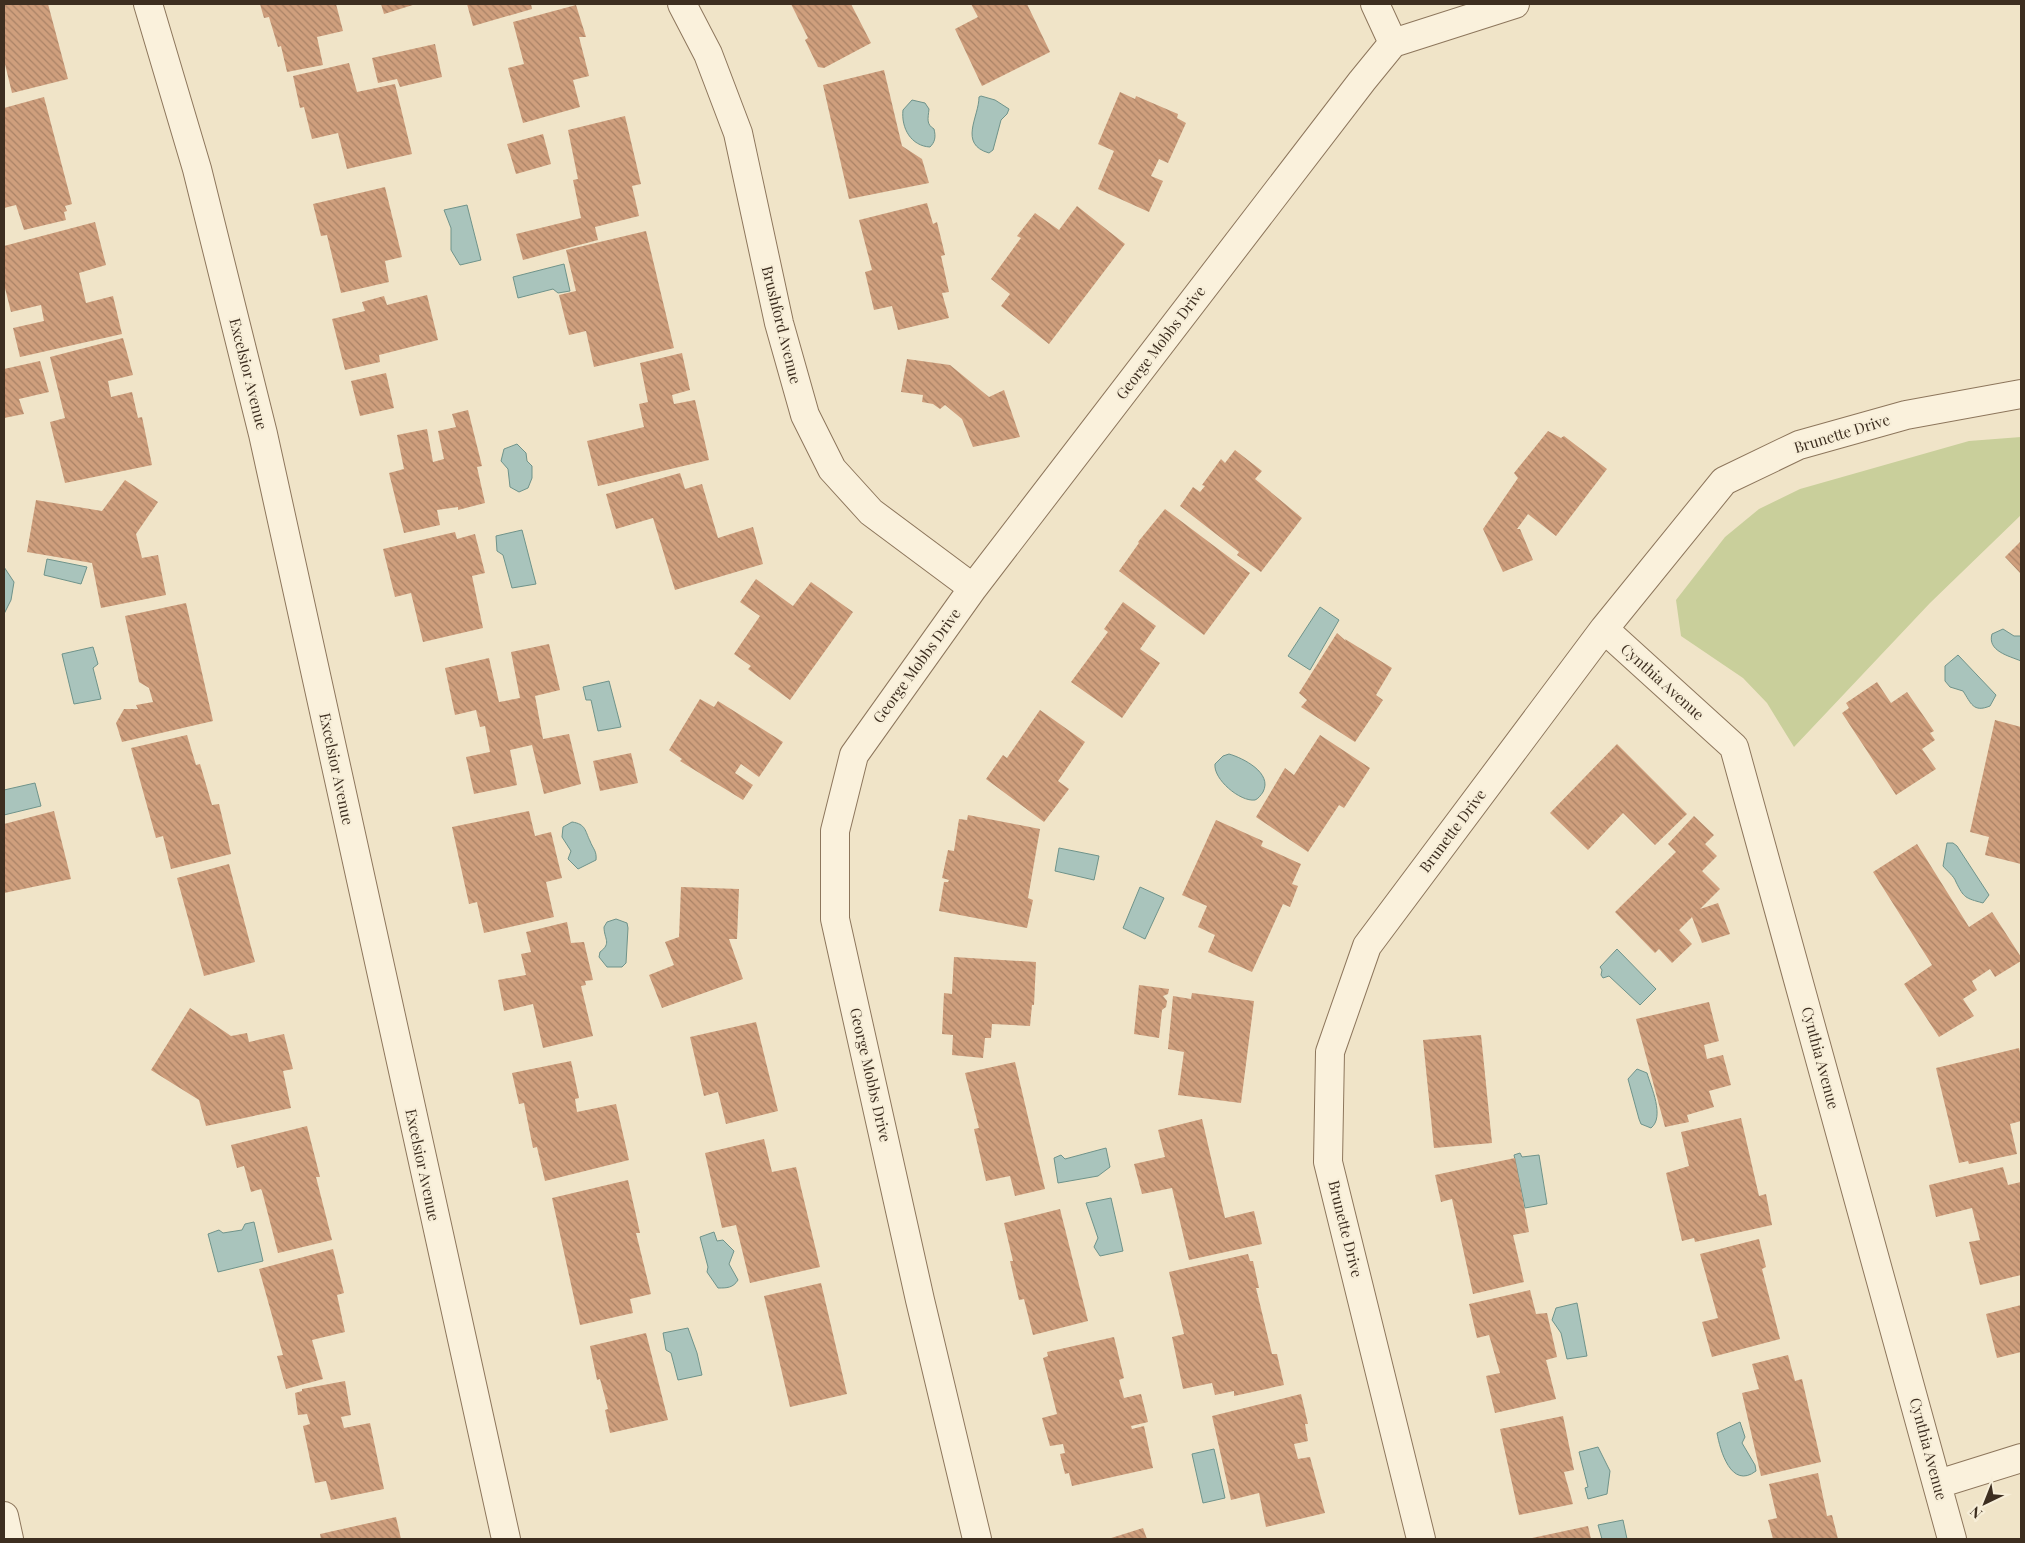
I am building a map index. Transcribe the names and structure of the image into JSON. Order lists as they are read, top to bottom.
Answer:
{
  "streets": {
    "street": [
      "Brushford Avenue",
      "George Mobbs Drive",
      "Excelsior Avenue",
      "Brunette Drive",
      "Cynthia Avenue"
    ]
  },
  "crossings": [
    ["Brushford Avenue", "George Mobbs Drive"],
    ["Brunette Drive", "Cynthia Avenue"]
  ],
  "north": "bottom left"
}
